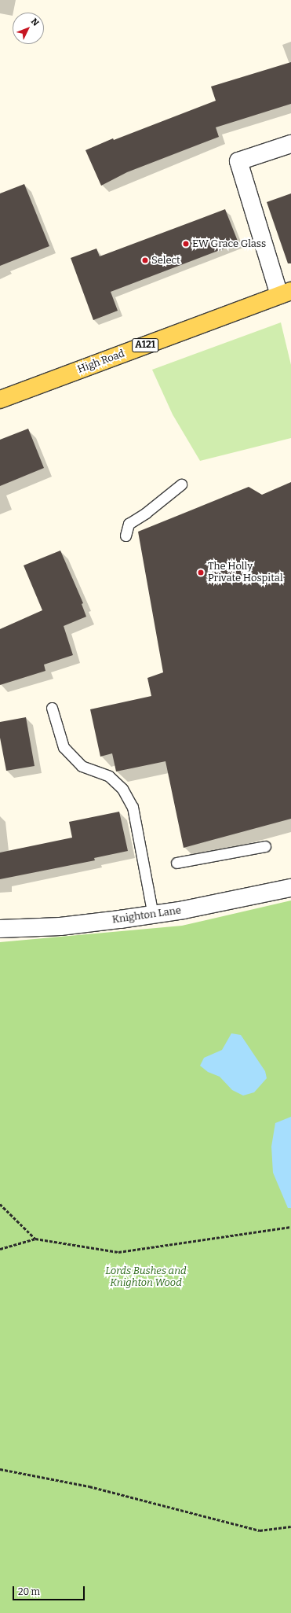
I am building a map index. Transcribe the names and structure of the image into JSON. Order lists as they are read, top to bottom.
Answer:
{
  "streets": {
    "main road": ["A121", "High Road"],
    "street": ["Knighton Lane"]
  },
  "parks": ["Lords Bushes and Knighton Wood"],
  "places": ["EW Grace Glass", "Select", "The Holly Private Hospital"],
  "scale_bar": "20 m",
  "north": "top right"
}
